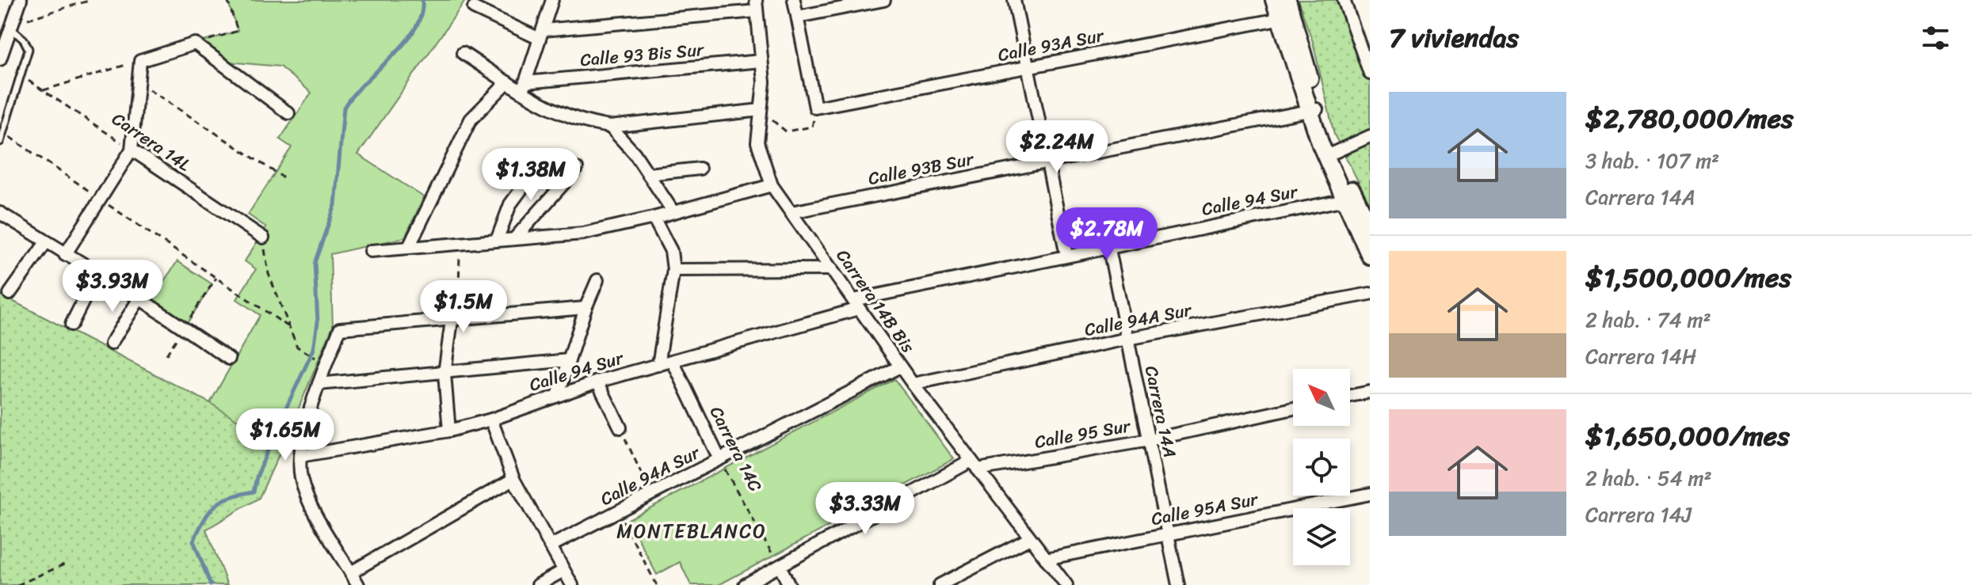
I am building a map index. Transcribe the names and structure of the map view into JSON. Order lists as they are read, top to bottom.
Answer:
{
  "streets": {
    "street": [
      "Calle 93A Sur",
      "Calle 93 Bis Sur",
      "Carrera 14L",
      "Calle 93B Sur",
      "Calle 94 Sur",
      "Carrera 14B Bis",
      "Calle 94A Sur",
      "Carrera 14A",
      "Calle 95 Sur",
      "Carrera 14C",
      "Calle 95A Sur"
    ]
  },
  "crossings": [
    ["Calle 93 Bis Sur", "Carrera 14B Bis"],
    ["Calle 93B Sur", "Carrera 14B Bis"],
    ["Calle 94 Sur", "Carrera 14B Bis"],
    ["Calle 94 Sur", "Carrera 14A"],
    ["Calle 94 Sur", "Carrera 14C"],
    ["Carrera 14B Bis", "Calle 94A Sur"],
    ["Carrera 14B Bis", "Calle 95 Sur"],
    ["Carrera 14B Bis", "Calle 95A Sur"],
    ["Calle 94A Sur", "Carrera 14A"],
    ["Calle 94A Sur", "Carrera 14C"],
    ["Carrera 14A", "Calle 95 Sur"],
    ["Carrera 14A", "Calle 95A Sur"],
    ["Calle 95 Sur", "Carrera 14C"]
  ],
  "districts": ["MONTEBLANCO"],
  "north": "top left",
  "page": {
    "heading": "7 viviendas",
    "list": [
      {
        "name": "$2,780,000/mes",
        "note": "3 hab. · 107 m² · Carrera 14A"
      },
      {
        "name": "$1,500,000/mes",
        "note": "2 hab. · 74 m² · Carrera 14H"
      },
      {
        "name": "$1,650,000/mes",
        "note": "2 hab. · 54 m² · Carrera 14J"
      }
    ],
    "price": [
      "$2.24M",
      "$1.38M",
      "$2.78M",
      "$3.93M",
      "$1.5M",
      "$1.65M",
      "$3.33M"
    ]
  }
}
